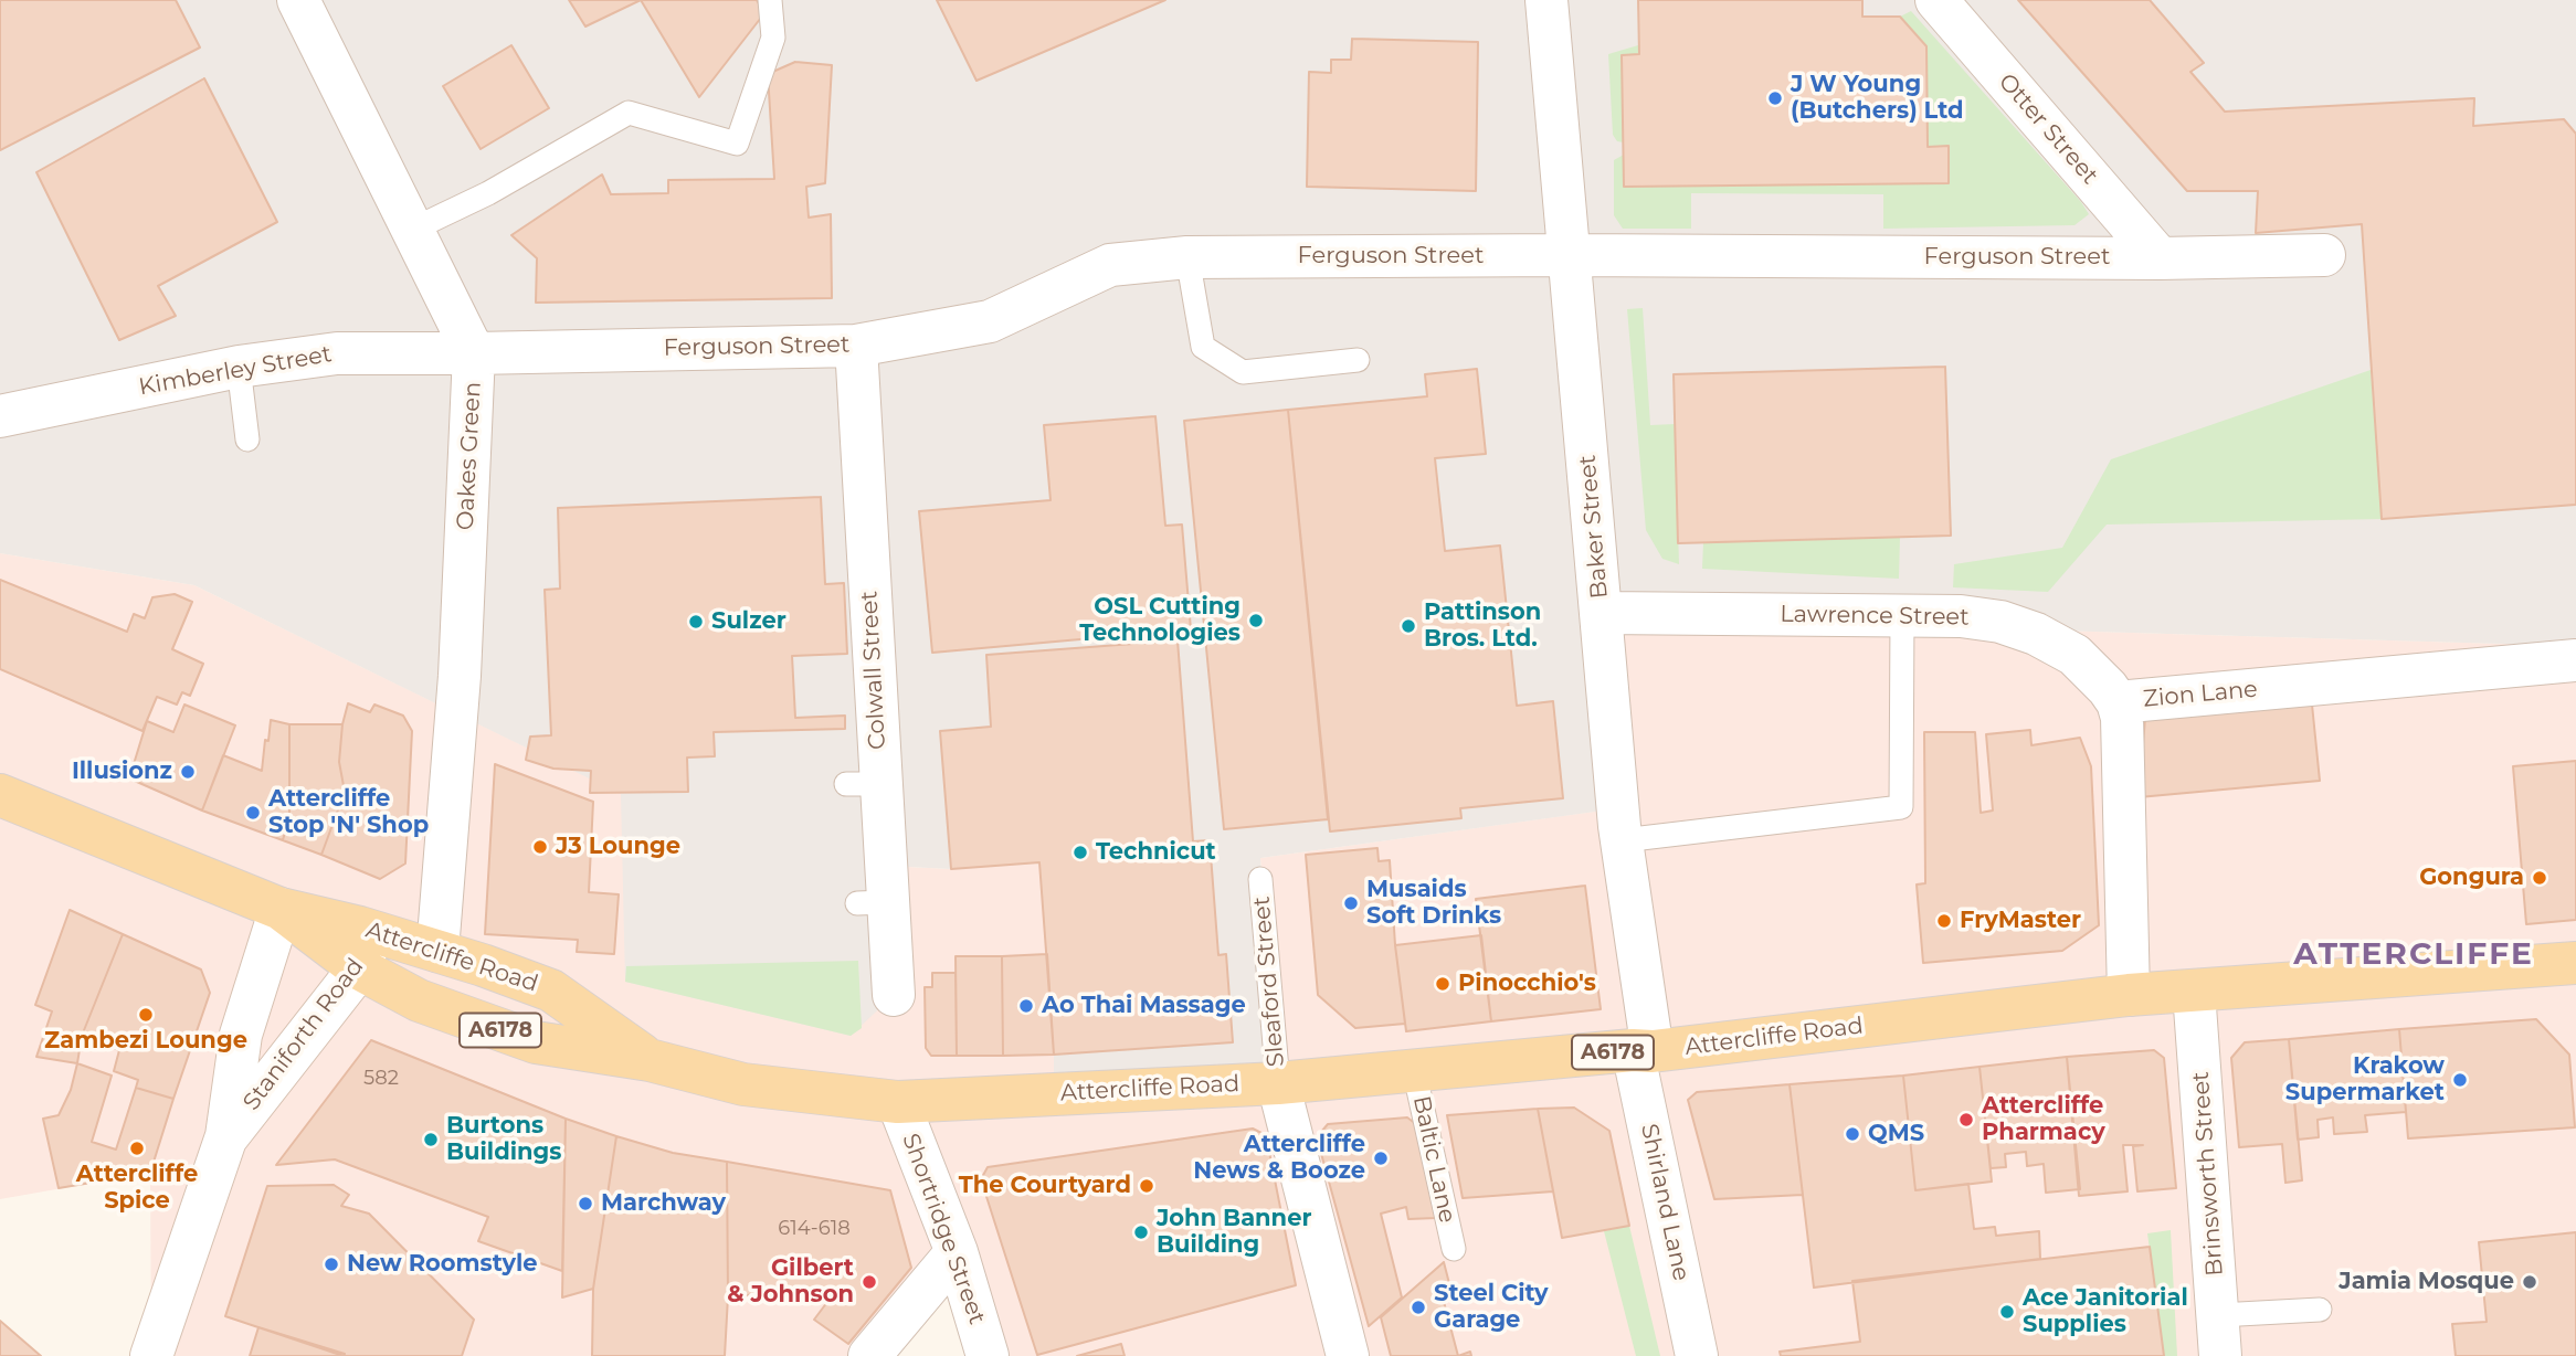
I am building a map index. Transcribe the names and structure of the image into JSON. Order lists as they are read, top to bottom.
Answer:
{
  "streets": {
    "main road": ["Attercliffe Road", "A6178"],
    "street": [
      "Otter Street",
      "Ferguson Street",
      "Kimberley Street",
      "Oakes Green",
      "Baker Street",
      "Lawrence Street",
      "Colwall Street",
      "Zion Lane",
      "Staniforth Road",
      "Brinsworth Street",
      "Shirland Lane",
      "Shortridge Street"
    ],
    "lane": ["Sleaford Street", "Baltic Lane"]
  },
  "crossings": [
    ["Otter Street", "Ferguson Street"],
    ["Ferguson Street", "Kimberley Street"],
    ["Ferguson Street", "Oakes Green"],
    ["Ferguson Street", "Baker Street"],
    ["Ferguson Street", "Colwall Street"],
    ["Kimberley Street", "Oakes Green"],
    ["Oakes Green", "Attercliffe Road"],
    ["Baker Street", "Lawrence Street"],
    ["Baker Street", "Attercliffe Road"],
    ["Baker Street", "Shirland Lane"],
    ["Lawrence Street", "Zion Lane"],
    ["Zion Lane", "Attercliffe Road"],
    ["Attercliffe Road", "Sleaford Street"],
    ["Attercliffe Road", "Staniforth Road"],
    ["Attercliffe Road", "Baltic Lane"],
    ["Attercliffe Road", "Brinsworth Street"],
    ["Attercliffe Road", "Shirland Lane"],
    ["Attercliffe Road", "Shortridge Street"]
  ],
  "districts": ["ATTERCLIFFE"],
  "places": [
    "J W Young (Butchers) Ltd",
    "OSL Cutting Technologies",
    "Sulzer",
    "Pattinson Bros. Ltd.",
    "Illusionz",
    "Attercliffe Stop 'N' Shop",
    "J3 Lounge",
    "Technicut",
    "Gongura",
    "Musaids Soft Drinks",
    "FryMaster",
    "Pinocchio's",
    "Ao Thai Massage",
    "Zambezi Lounge",
    "Krakow Supermarket",
    "Attercliffe Pharmacy",
    "QMS",
    "Burtons Buildings",
    "Attercliffe Spice",
    "Attercliffe News & Booze",
    "The Courtyard",
    "Marchway",
    "John Banner Building",
    "New Roomstyle",
    "Gilbert & Johnson",
    "Jamia Mosque",
    "Steel City Garage",
    "Ace Janitorial Supplies"
  ],
  "house_numbers": ["582", "614-618"]
}
